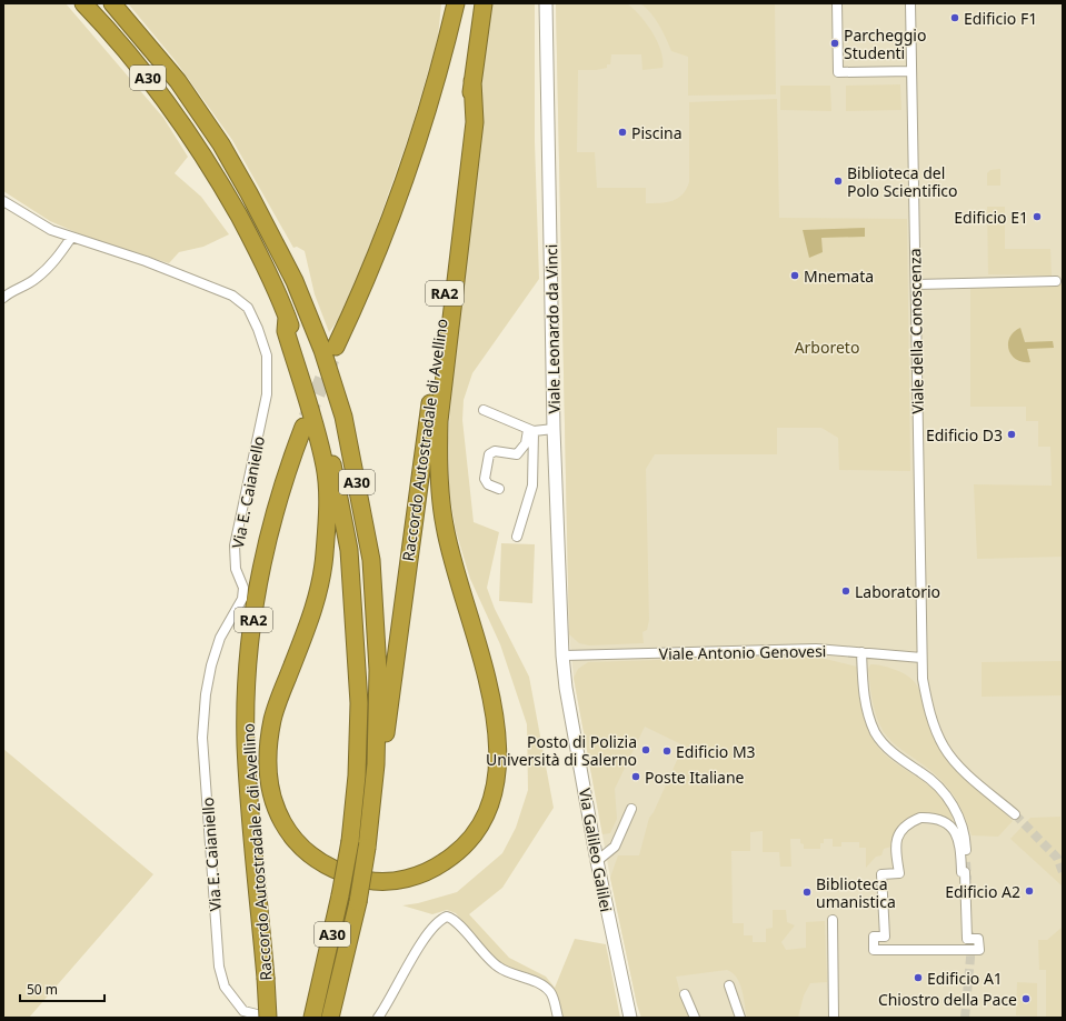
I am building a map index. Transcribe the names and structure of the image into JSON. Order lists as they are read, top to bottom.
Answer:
{
  "streets": {
    "highway": [
      "A30",
      "RA2",
      "Raccordo Autostradale di Avellino",
      "Raccordo Autostradale 2 di Avellino"
    ],
    "street": [
      "Viale Leonardo da Vinci",
      "Viale della Conoscenza",
      "Via E. Caianiello",
      "Viale Antonio Genovesi",
      "Via Galileo Galilei"
    ]
  },
  "crossings": [
    ["A30", "Raccordo Autostradale di Avellino"],
    ["Viale Leonardo da Vinci", "Viale Antonio Genovesi"],
    ["Viale Leonardo da Vinci", "Via Galileo Galilei"],
    ["Viale della Conoscenza", "Viale Antonio Genovesi"],
    ["Via E. Caianiello", "Raccordo Autostradale 2 di Avellino"],
    ["Viale Antonio Genovesi", "Via Galileo Galilei"]
  ],
  "parks": ["Arboreto"],
  "places": [
    "Edificio F1",
    "Parcheggio Studenti",
    "Piscina",
    "Biblioteca del Polo Scientifico",
    "Edificio E1",
    "Mnemata",
    "Edificio D3",
    "Laboratorio",
    "Posto di Polizia Università di Salerno",
    "Edificio M3",
    "Poste Italiane",
    "Edificio A2",
    "Biblioteca umanistica",
    "Edificio A1",
    "Chiostro della Pace"
  ],
  "scale_bar": "50 m"
}
